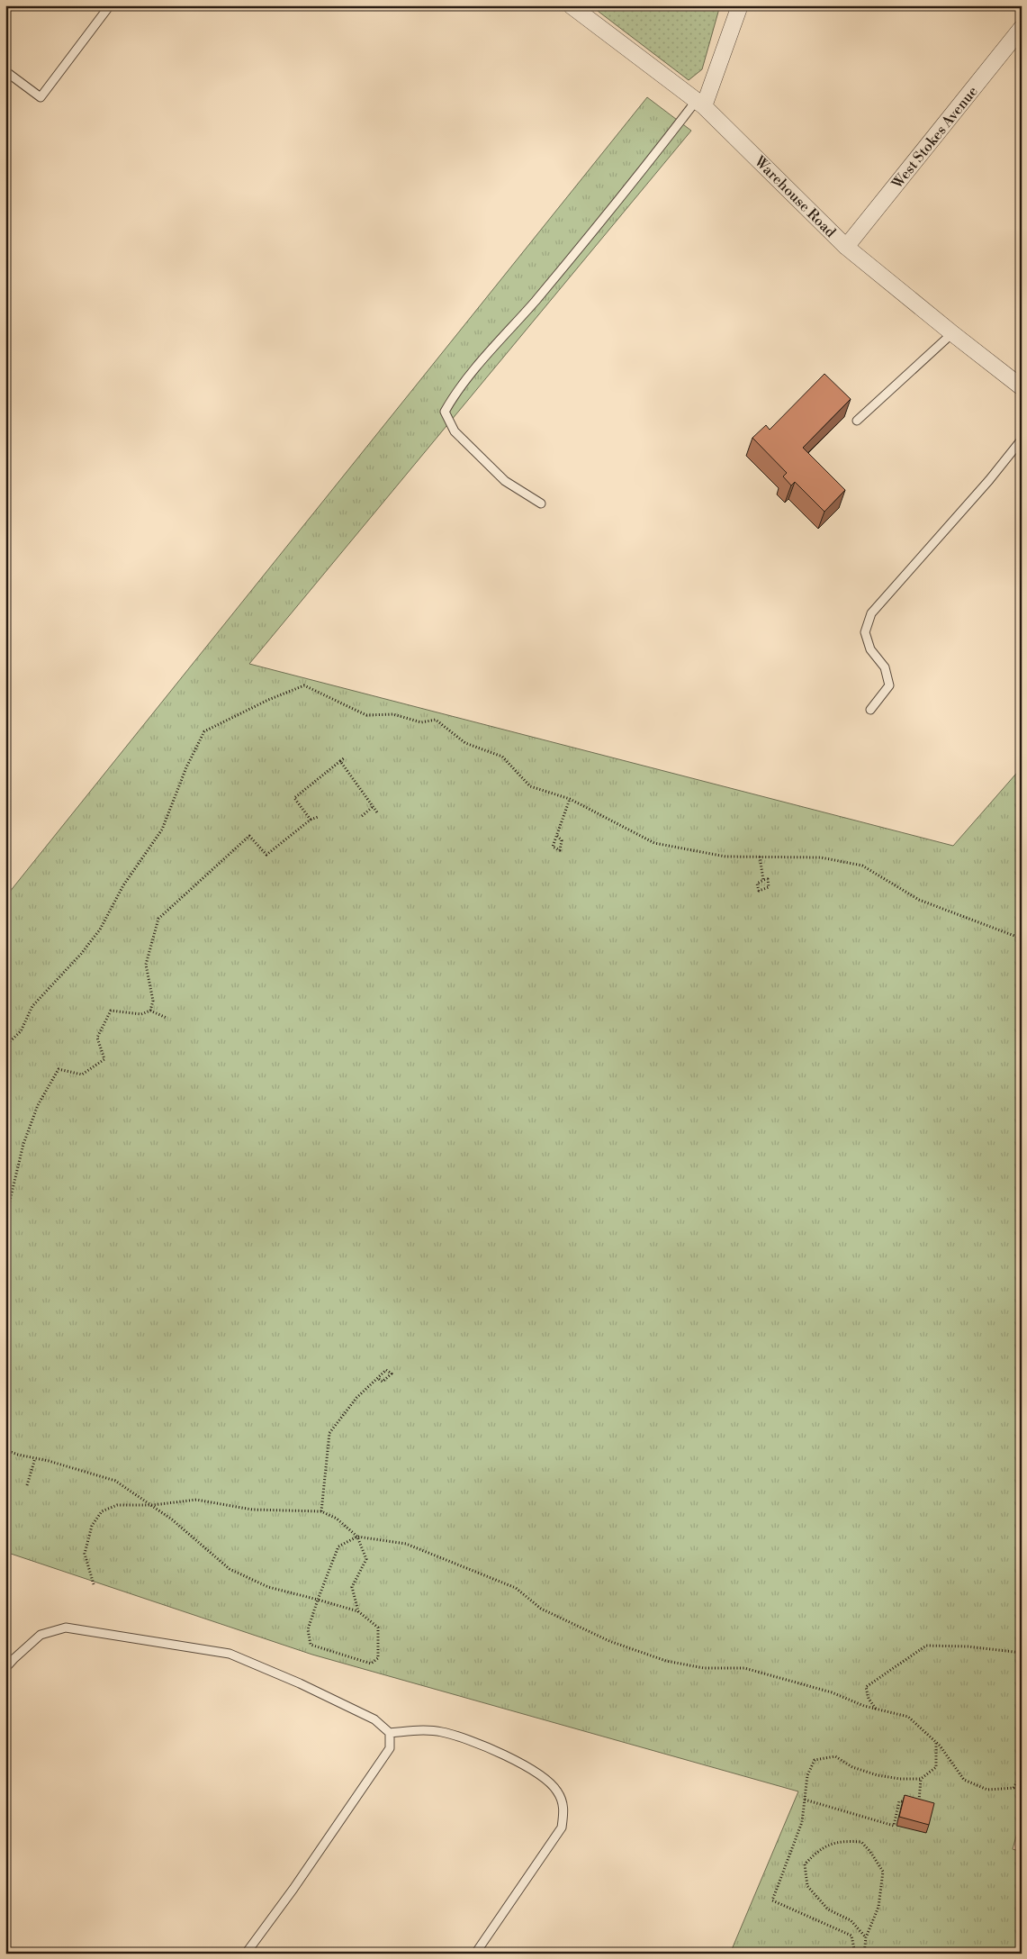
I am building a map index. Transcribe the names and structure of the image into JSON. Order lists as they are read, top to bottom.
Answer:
{
  "streets": {
    "street": ["West Stokes Avenue", "Warehouse Road"]
  },
  "crossings": [
    ["West Stokes Avenue", "Warehouse Road"]
  ]
}
